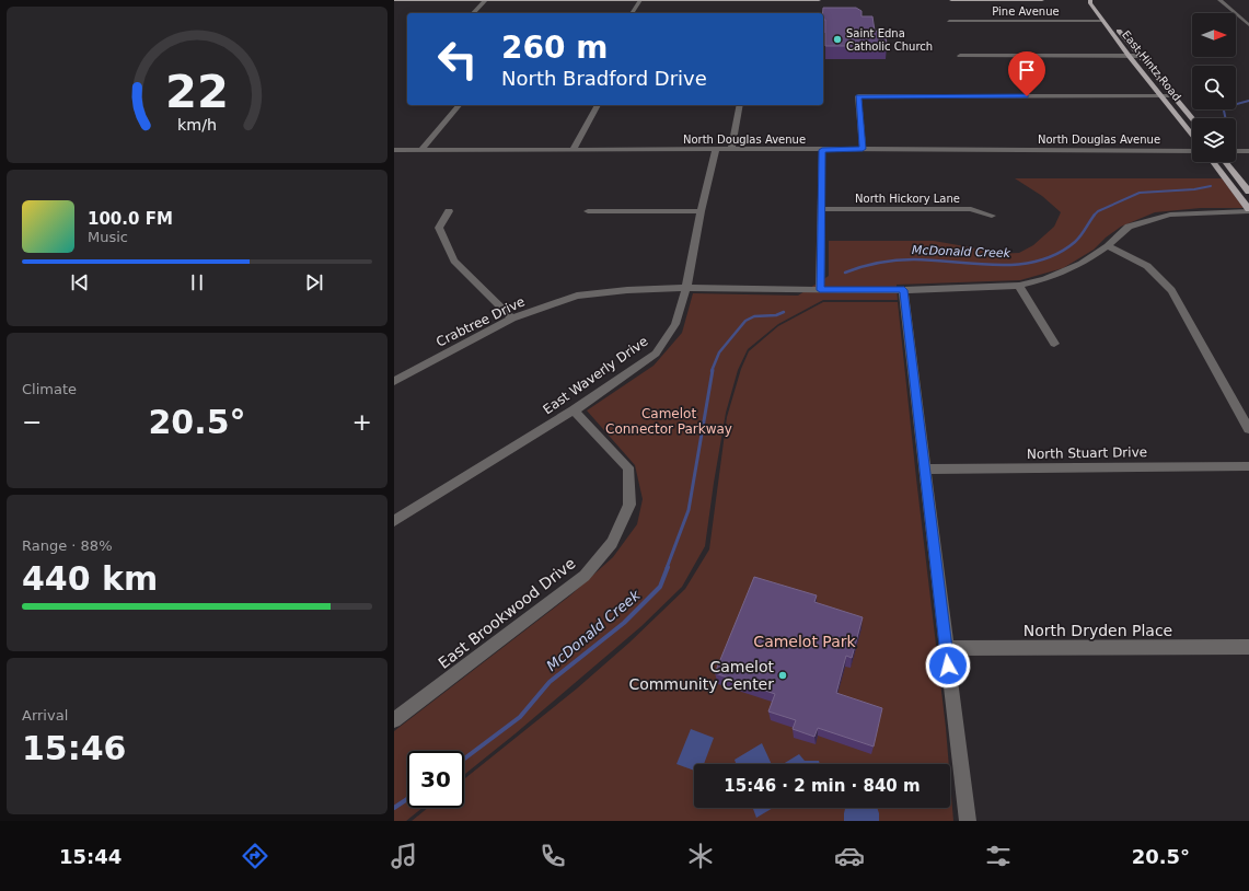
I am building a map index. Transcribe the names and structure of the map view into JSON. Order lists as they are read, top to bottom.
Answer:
{
  "streets": {
    "main road": ["East Hintz Road"],
    "street": [
      "Pine Avenue",
      "North Douglas Avenue",
      "North Hickory Lane",
      "Crabtree Drive",
      "East Waverly Drive",
      "North Stuart Drive",
      "East Brookwood Drive",
      "North Dryden Place"
    ]
  },
  "crossings": [
    ["Pine Avenue", "East Hintz Road"],
    ["North Douglas Avenue", "East Waverly Drive"],
    ["Crabtree Drive", "East Waverly Drive"],
    ["East Waverly Drive", "East Brookwood Drive"]
  ],
  "water": ["McDonald Creek"],
  "parks": ["Camelot Connector Parkway", "Camelot Park"],
  "places": ["Saint Edna Catholic Church", "Camelot Community Center"],
  "north": "right",
  "page": {
    "turn": ["260 m", "North Bradford Drive"],
    "song": ["100.0 FM", "Music"],
    "tile": [
      "Climate",
      ["Range · 88%", "440 km"],
      ["Arrival", "15:46"]
    ],
    "heat": ["−", "20.5°", "+"],
    "limit": "30",
    "trip": "15:46 · 2 min · 840 m",
    "tabs": ["15:44", "20.5°"],
    "gauge": ["22", "km/h"]
  }
}
